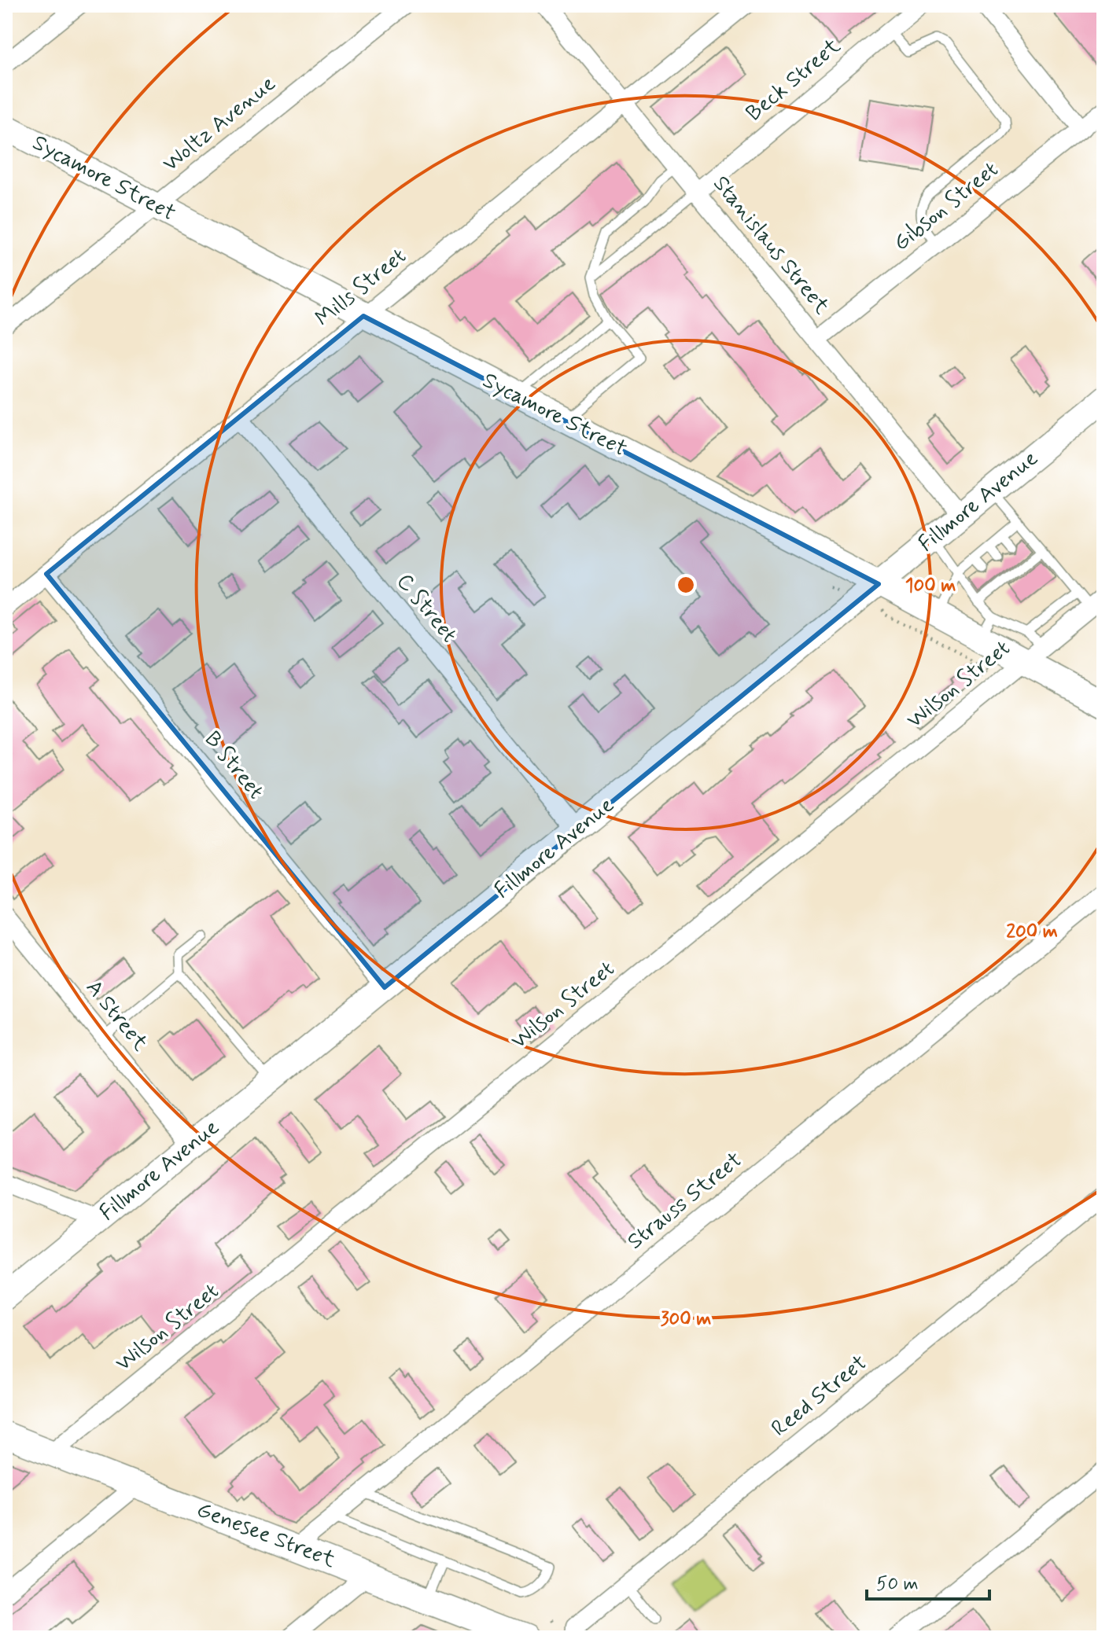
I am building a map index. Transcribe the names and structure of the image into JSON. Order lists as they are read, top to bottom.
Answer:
{
  "streets": {
    "street": [
      "Beck Street",
      "Woltz Avenue",
      "Sycamore Street",
      "Gibson Street",
      "Stanislaus Street",
      "Mills Street",
      "Fillmore Avenue",
      "C Street",
      "Wilson Street",
      "B Street",
      "A Street",
      "Strauss Street",
      "Reed Street",
      "Genesee Street"
    ]
  },
  "crossings": [
    ["Beck Street", "Stanislaus Street"],
    ["Woltz Avenue", "Sycamore Street"],
    ["Sycamore Street", "Mills Street"],
    ["Sycamore Street", "Fillmore Avenue"],
    ["Sycamore Street", "Wilson Street"],
    ["Gibson Street", "Stanislaus Street"],
    ["Stanislaus Street", "Mills Street"],
    ["Stanislaus Street", "Fillmore Avenue"],
    ["Mills Street", "C Street"],
    ["Mills Street", "B Street"],
    ["Fillmore Avenue", "C Street"],
    ["Fillmore Avenue", "B Street"],
    ["Fillmore Avenue", "A Street"],
    ["Wilson Street", "Genesee Street"],
    ["Strauss Street", "Genesee Street"]
  ],
  "scale_bar": "50 m",
  "rings": ["100 m", "200 m", "300 m"]
}
